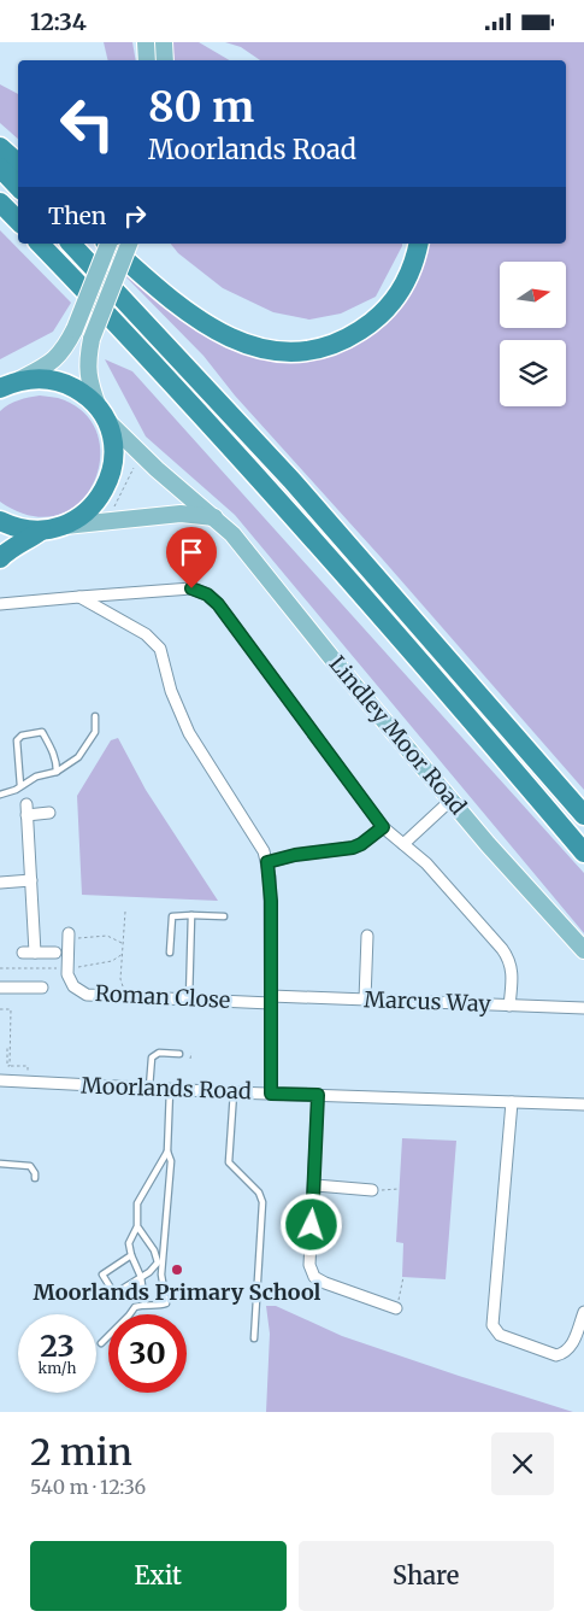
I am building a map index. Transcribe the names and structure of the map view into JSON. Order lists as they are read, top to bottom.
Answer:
{
  "streets": {
    "main road": ["Lindley Moor Road"],
    "street": ["Roman Close", "Marcus Way", "Moorlands Road"]
  },
  "crossings": [
    ["Roman Close", "Marcus Way"]
  ],
  "places": ["Moorlands Primary School"],
  "north": "right",
  "page": {
    "status": "12:34",
    "turn": ["80 m", "Moorlands Road"],
    "then": "Then",
    "speed": "23 km/h",
    "limit": "30",
    "heading": ["2 min", "540 m · 12:36"],
    "buttons": ["Exit", "Share"]
  }
}
